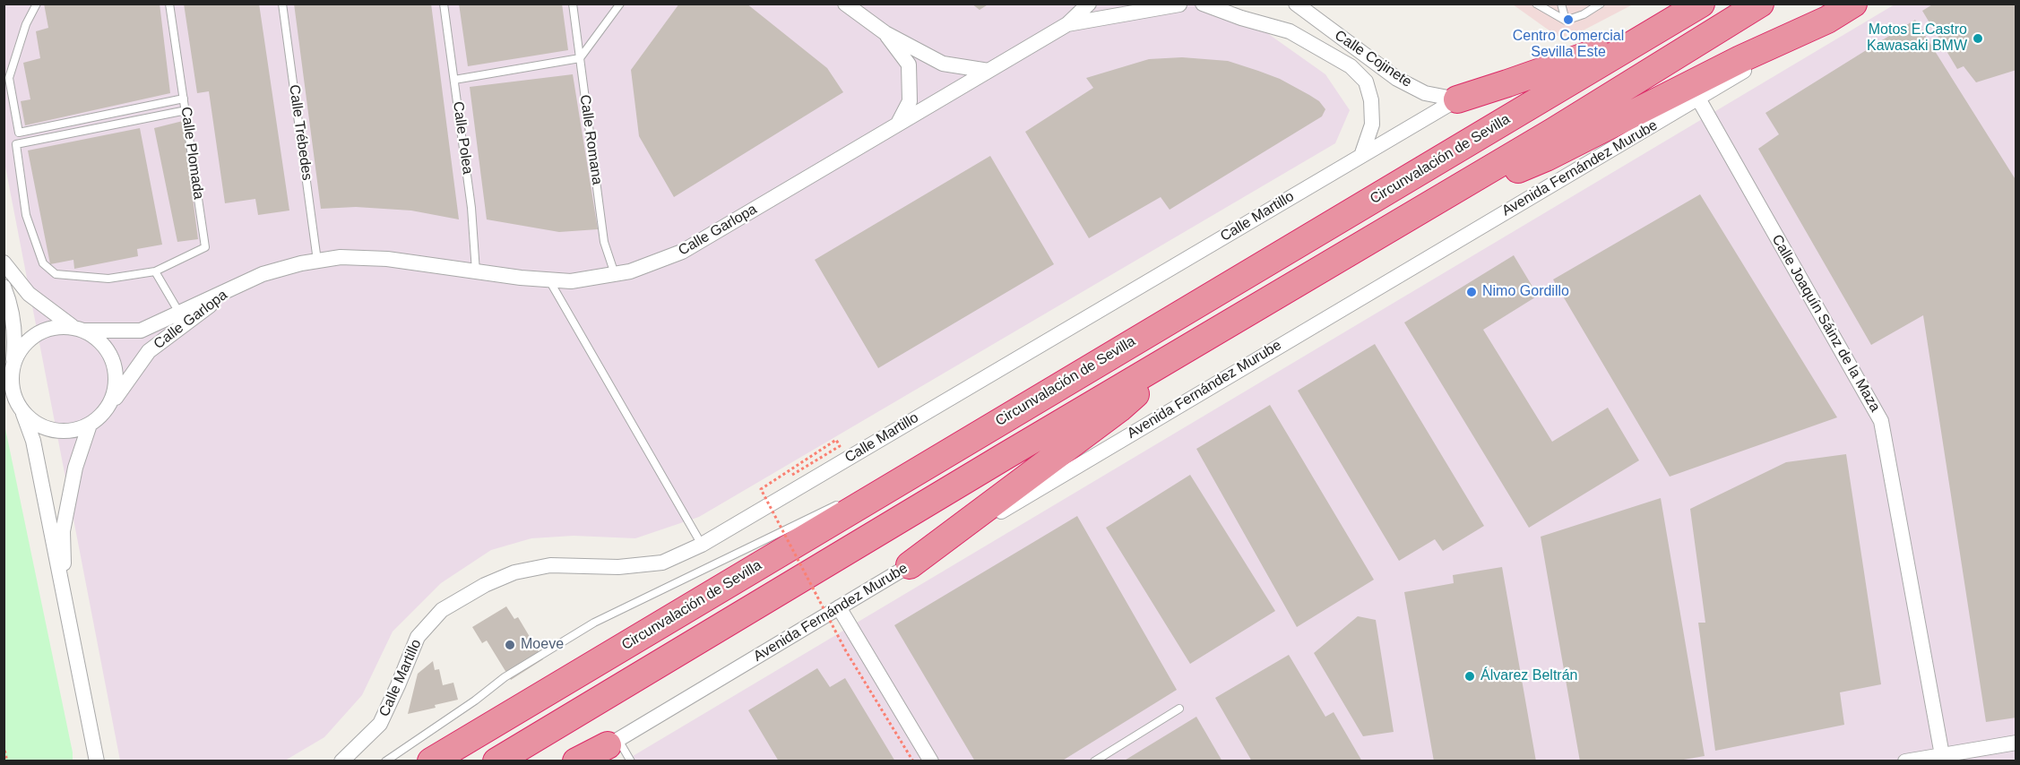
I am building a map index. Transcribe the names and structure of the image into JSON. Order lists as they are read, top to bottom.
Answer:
{
  "streets": {
    "highway": ["Circunvalación de Sevilla"],
    "street": [
      "Calle Cojinete",
      "Avenida Fernández Murube",
      "Calle Martillo",
      "Calle Garlopa",
      "Calle Joaquín Sáinz de la Maza"
    ],
    "lane": [
      "Calle Trébedes",
      "Calle Polea",
      "Calle Romana",
      "Calle Plomada"
    ]
  },
  "crossings": [
    ["Calle Cojinete", "Calle Martillo"],
    ["Calle Trébedes", "Calle Garlopa"],
    ["Calle Polea", "Calle Garlopa"],
    ["Calle Romana", "Calle Garlopa"],
    ["Avenida Fernández Murube", "Calle Joaquín Sáinz de la Maza"]
  ],
  "places": [
    "Centro Comercial Sevilla Este",
    "Motos E.Castro Kawasaki BMW",
    "Nimo Gordillo",
    "Moeve",
    "Álvarez Beltrán"
  ]
}
